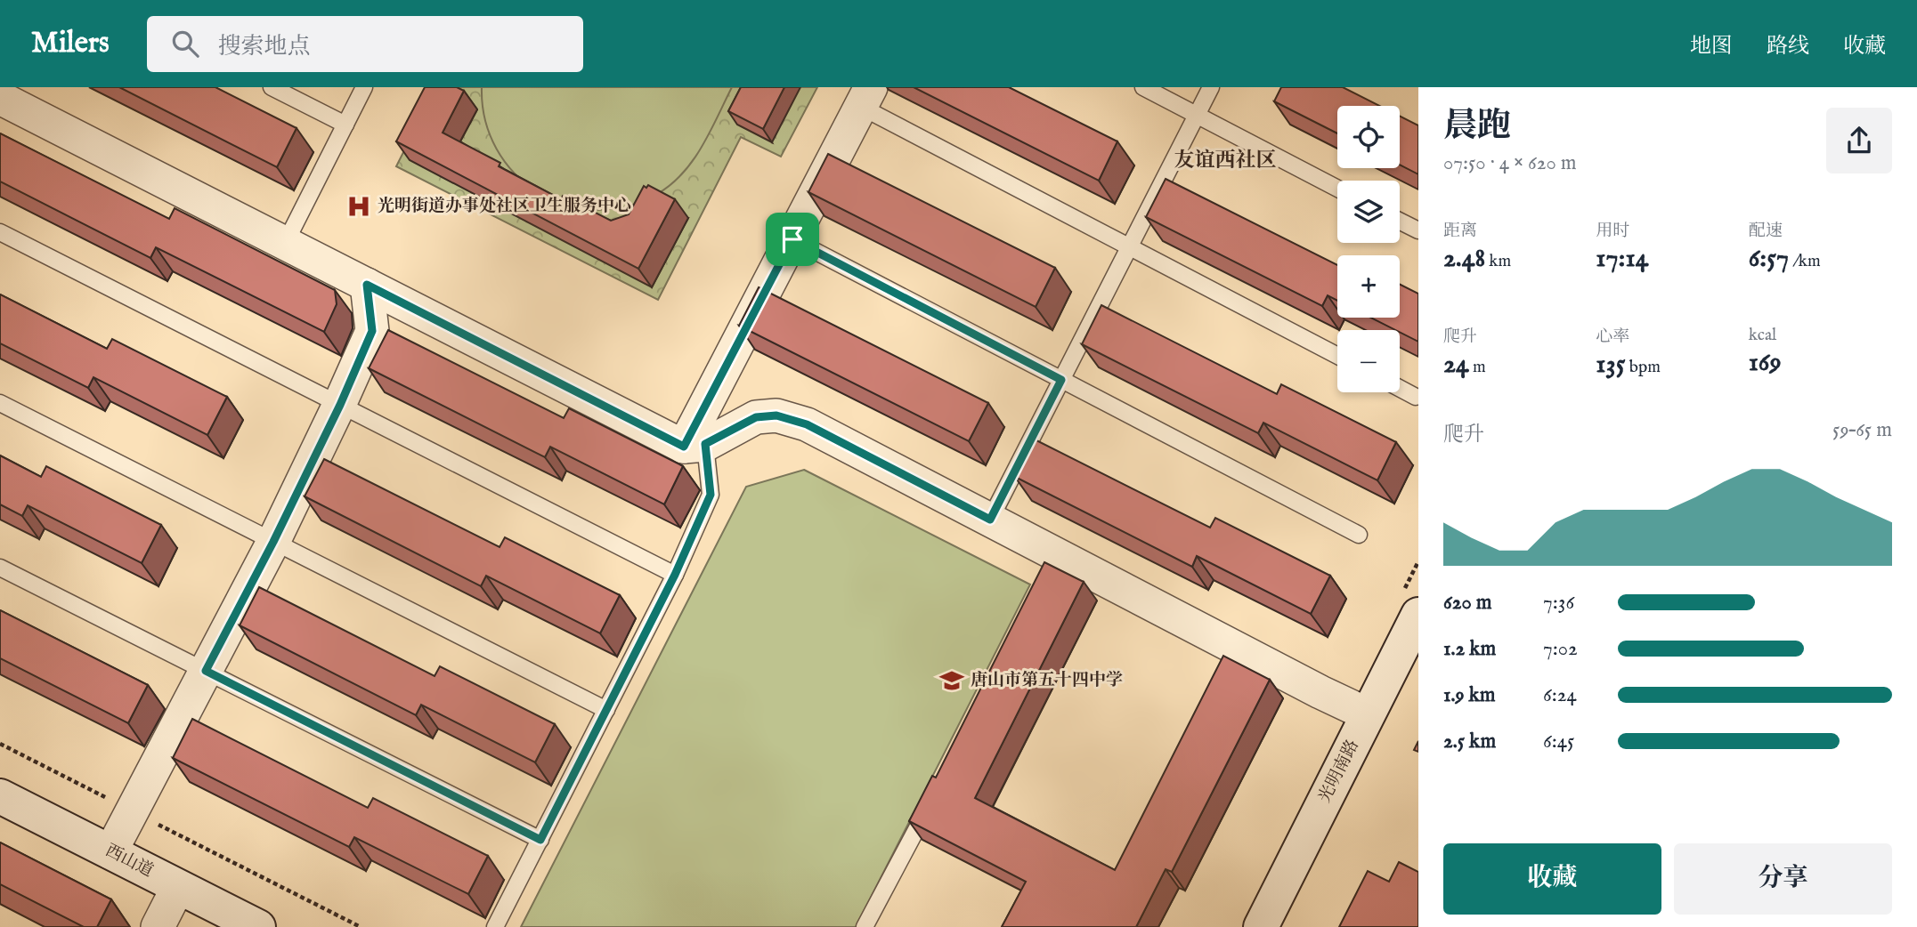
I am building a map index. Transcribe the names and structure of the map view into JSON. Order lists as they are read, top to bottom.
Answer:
{
  "streets": {
    "main road": ["光明南路", "西山道"]
  },
  "districts": ["友谊西社区"],
  "places": {
    "hospital": ["光明街道办事处社区卫生服务中心"],
    "school or university": ["唐山市第五十四中学"]
  },
  "page": {
    "header": "Milers",
    "search": "搜索地点",
    "nav": ["地图", "路线", "收藏"],
    "heading": ["晨跑", "07:50 · 4 × 620 m"],
    "map_buttons": ["+", "−"],
    "stats": [
      ["距离", "2.48 km"],
      ["用时", "17:14"],
      ["配速", "6:57 /km"],
      ["爬升", "24 m"],
      ["心率", "135 bpm"],
      ["kcal", "169"]
    ],
    "chart": ["爬升", "59–65 m"],
    "list": [
      {
        "name": "620 m",
        "note": "7:36"
      },
      {
        "name": "1.2 km",
        "note": "7:02"
      },
      {
        "name": "1.9 km",
        "note": "6:24"
      },
      {
        "name": "2.5 km",
        "note": "6:45"
      }
    ],
    "buttons": ["收藏", "分享"]
  }
}
